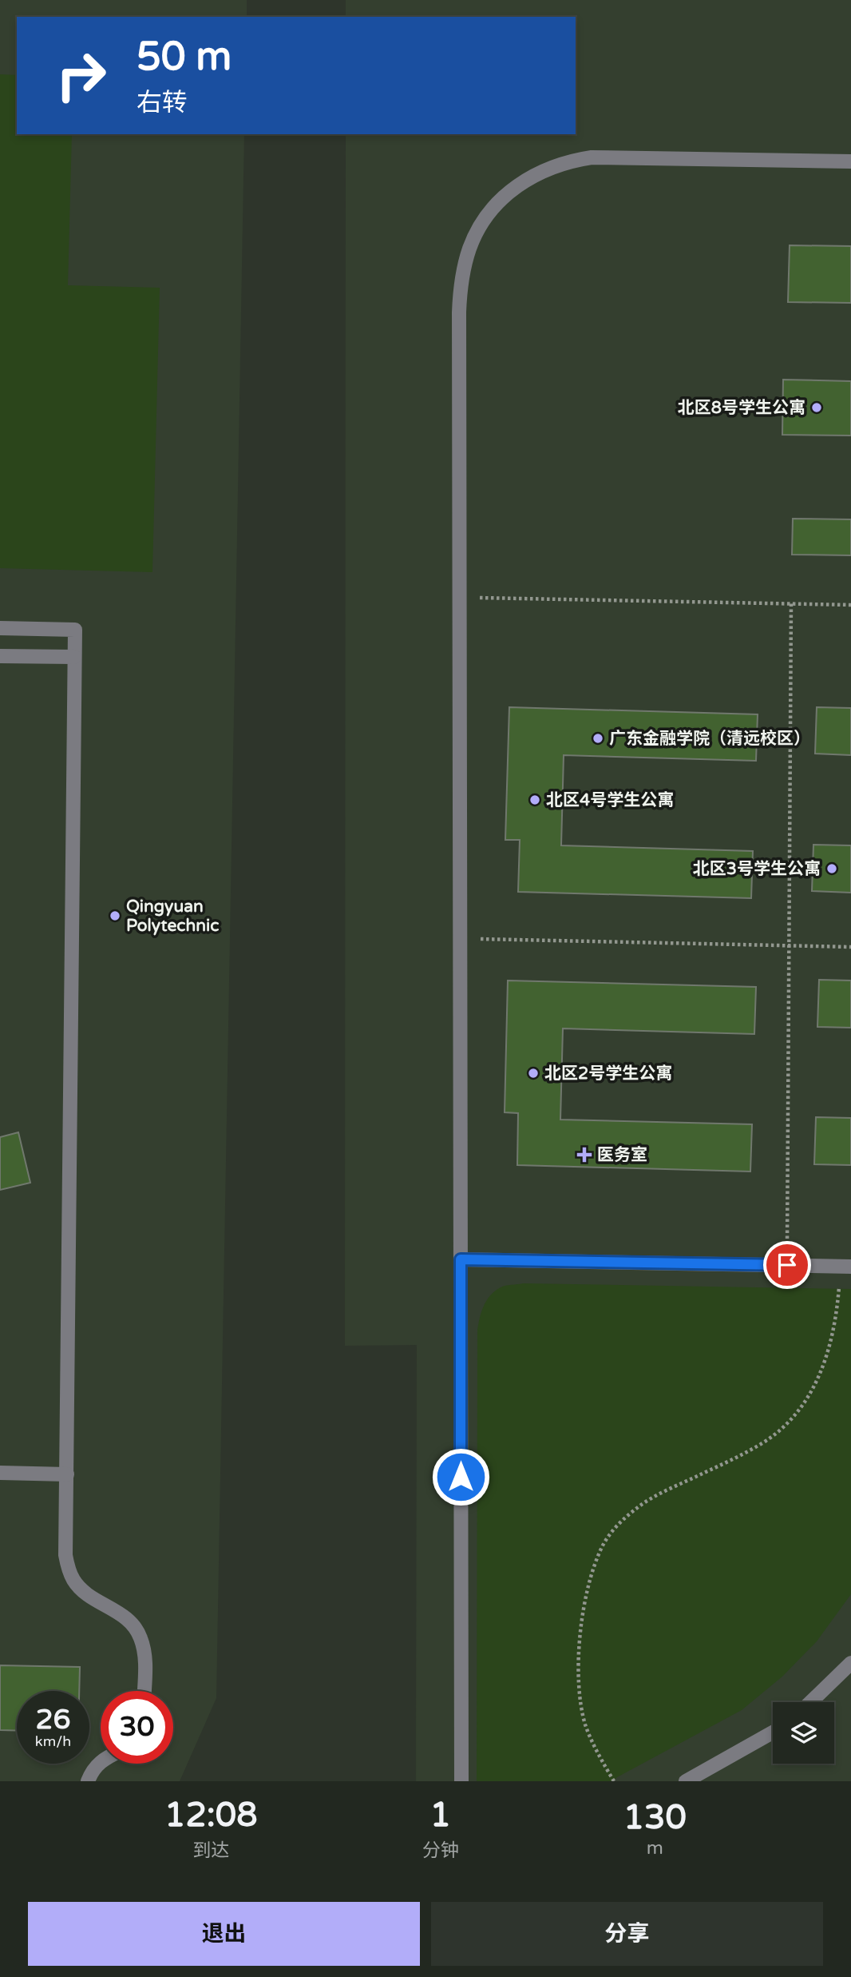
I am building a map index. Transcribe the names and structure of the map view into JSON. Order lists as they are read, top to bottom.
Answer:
{
  "places": {
    "other": [
      "北区8号学生公寓",
      "广东金融学院（清远校区）",
      "北区4号学生公寓",
      "北区3号学生公寓",
      "Qingyuan Polytechnic",
      "北区2号学生公寓"
    ],
    "health": ["医务室"]
  },
  "page": {
    "turn": ["50 m", "右转"],
    "speed": "26 km/h",
    "limit": "30",
    "eta": [
      "12:08",
      "到达",
      "1",
      "分钟",
      "130",
      "m"
    ],
    "buttons": ["退出", "分享"]
  }
}
